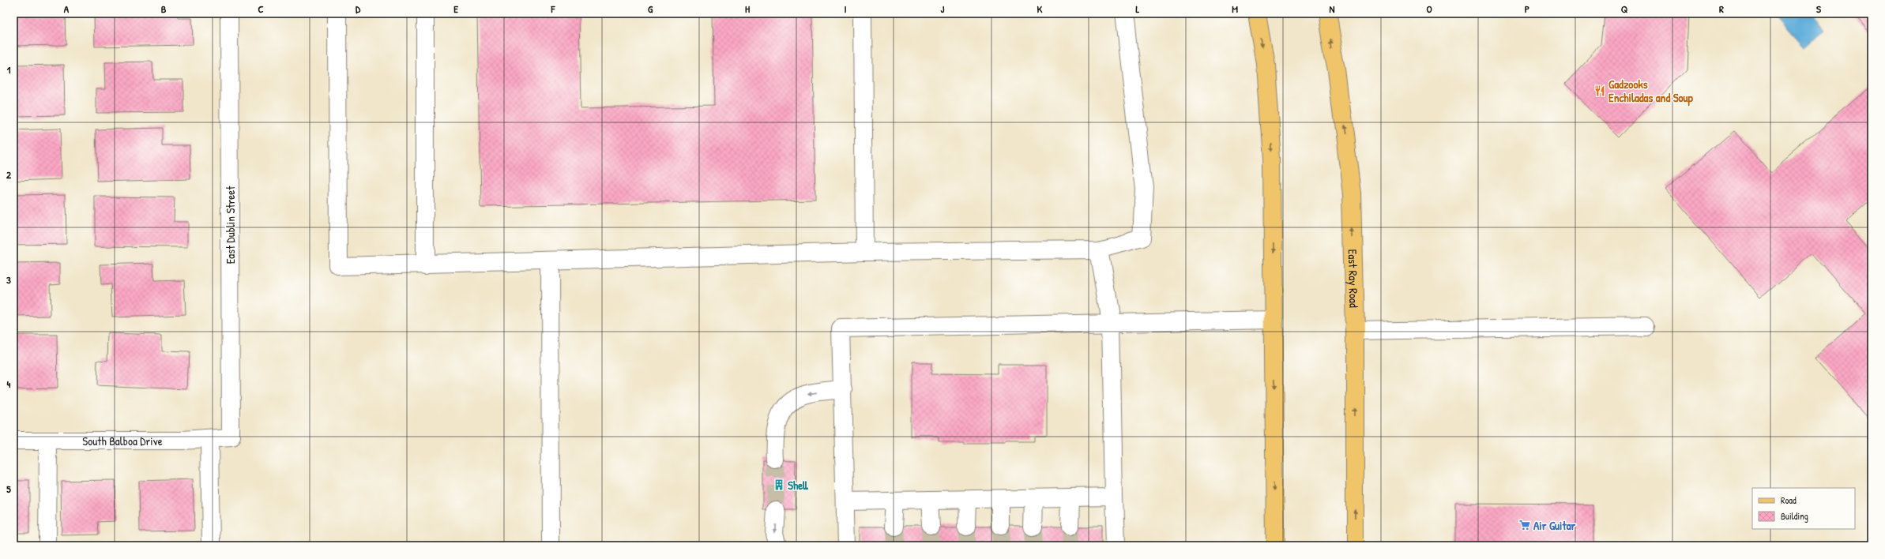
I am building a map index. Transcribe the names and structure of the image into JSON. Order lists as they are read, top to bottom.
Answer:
{
  "streets": {
    "main road": ["East Ray Road"],
    "street": ["East Dublin Street", "South Balboa Drive"]
  },
  "crossings": [
    ["East Dublin Street", "South Balboa Drive"]
  ],
  "places": {
    "restaurant": ["Gadzooks Enchiladas and Soup"],
    "building": ["Shell"],
    "supermarket": ["Air Guitar"]
  },
  "legend": ["Road", "Building"],
  "grid": {
    "columns": [
      "A",
      "B",
      "C",
      "D",
      "E",
      "F",
      "G",
      "H",
      "I",
      "J",
      "K",
      "L",
      "M",
      "N",
      "O",
      "P",
      "Q",
      "R",
      "S"
    ],
    "rows": [
      "1",
      "2",
      "3",
      "4",
      "5"
    ]
  }
}
